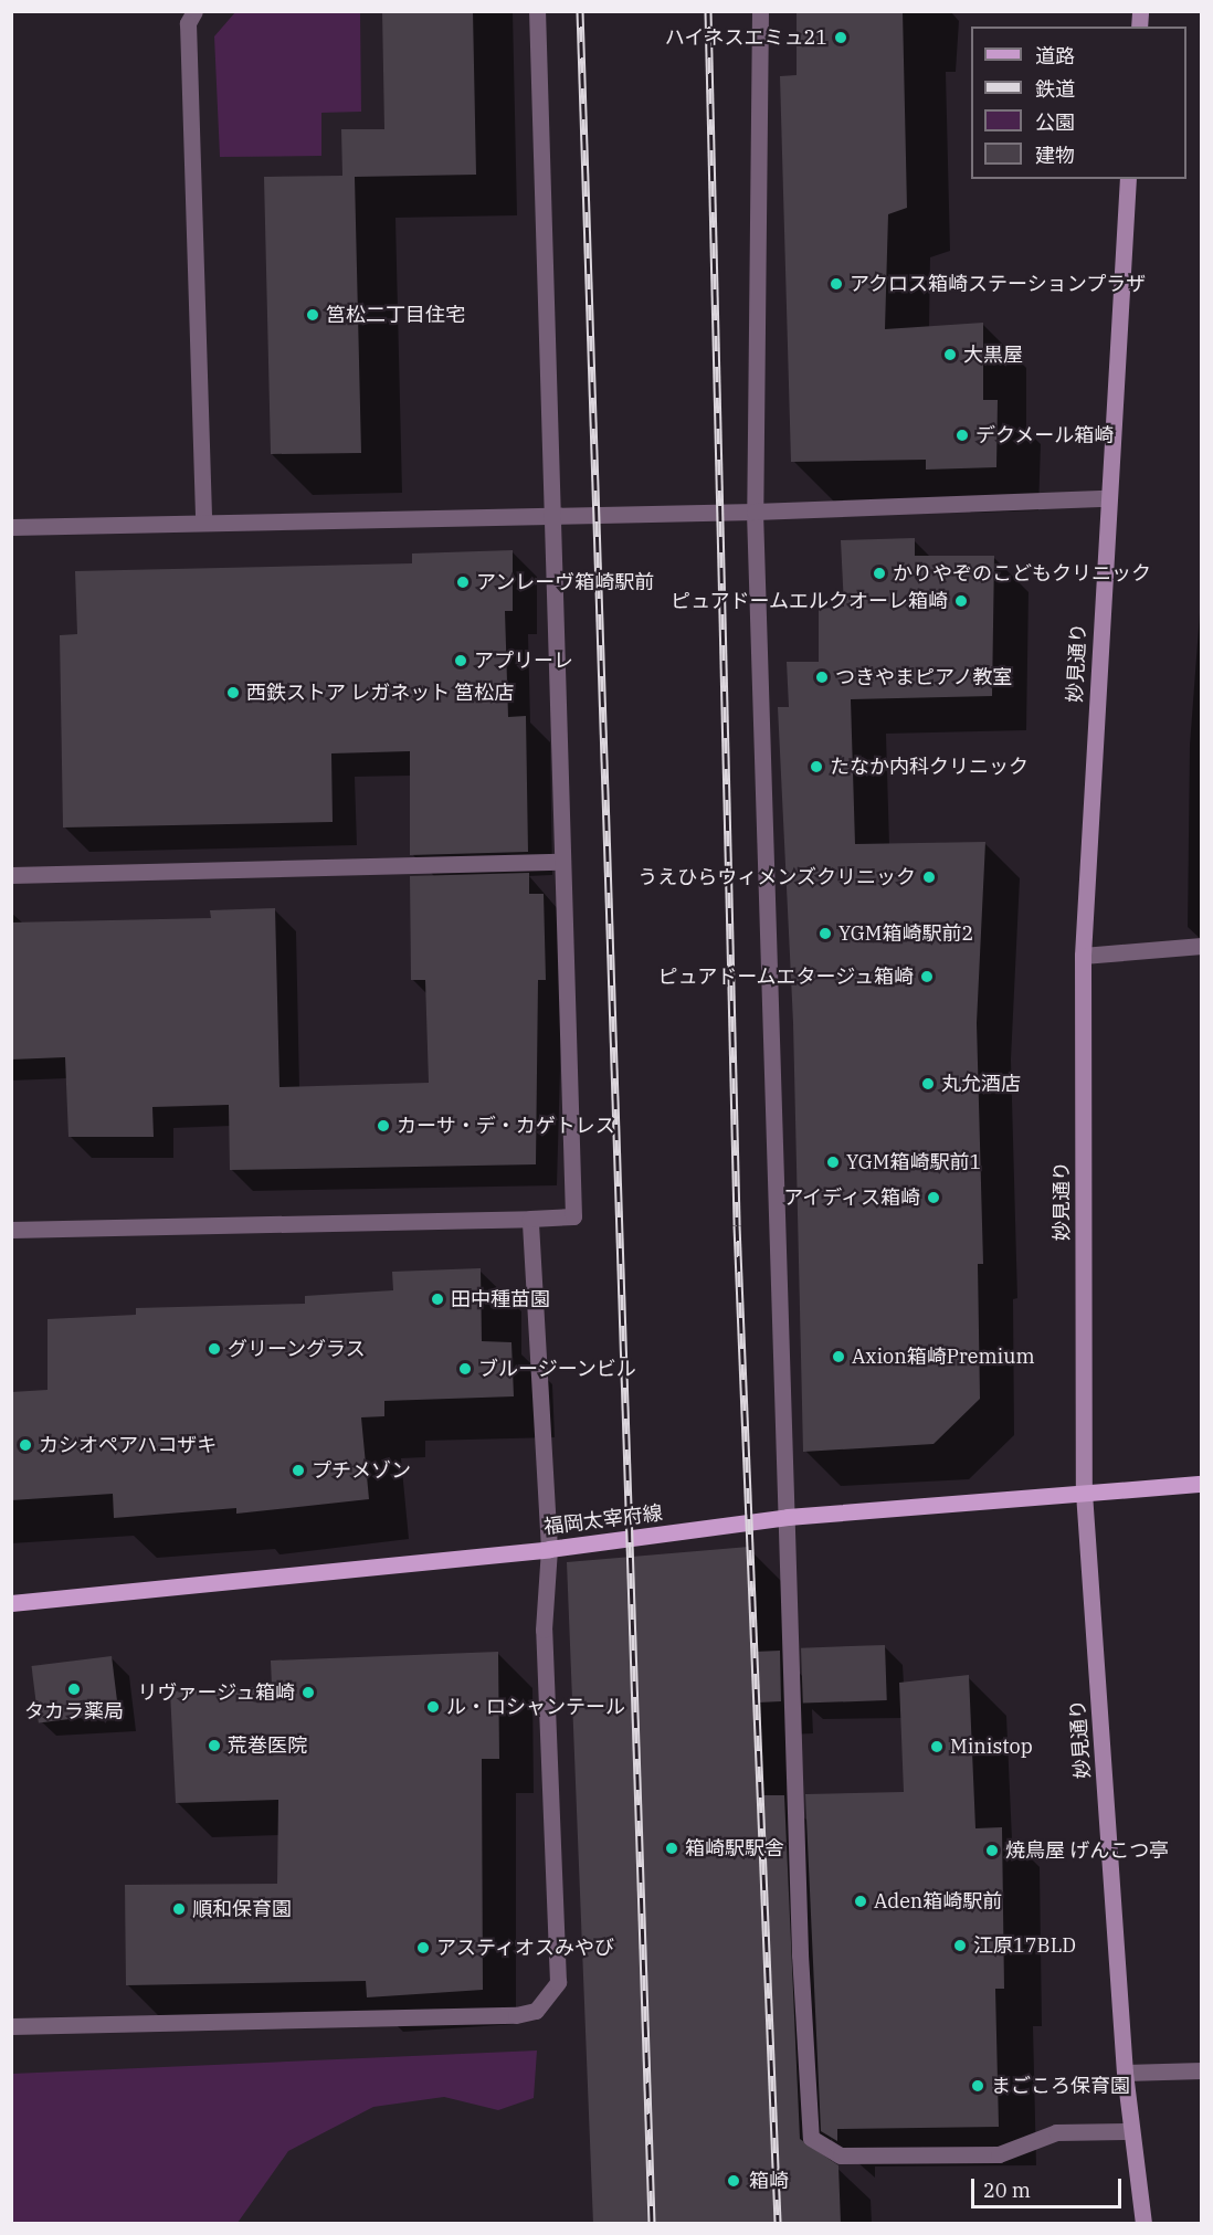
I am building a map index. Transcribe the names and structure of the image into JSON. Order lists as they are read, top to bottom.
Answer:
{
  "streets": {
    "main road": ["妙見通り", "福岡太宰府線"]
  },
  "crossings": [
    ["妙見通り", "福岡太宰府線"]
  ],
  "places": [
    "ハイネスエミュ21",
    "アクロス箱崎ステーションプラザ",
    "筥松二丁目住宅",
    "大黒屋",
    "デクメール箱崎",
    "かりやぞのこどもクリニック",
    "アンレーヴ箱崎駅前",
    "ピュアドームエルクオーレ箱崎",
    "アプリーレ",
    "つきやまピアノ教室",
    "西鉄ストア レガネット 筥松店",
    "たなか内科クリニック",
    "うえひらウィメンズクリニック",
    "YGM箱崎駅前2",
    "ピュアドームエタージュ箱崎",
    "丸允酒店",
    "カーサ・デ・カゲトレス",
    "YGM箱崎駅前1",
    "アイディス箱崎",
    "田中種苗園",
    "グリーングラス",
    "Axion箱崎Premium",
    "ブルージーンビル",
    "カシオペアハコザキ",
    "プチメゾン",
    "タカラ薬局",
    "リヴァージュ箱崎",
    "ル・ロシャンテール",
    "荒巻医院",
    "Ministop",
    "箱崎駅駅舎",
    "焼鳥屋 げんこつ亭",
    "Aden箱崎駅前",
    "順和保育園",
    "江原17BLD",
    "アスティオスみやび",
    "まごころ保育園",
    "箱崎"
  ],
  "legend": [
    "道路",
    "鉄道",
    "公園",
    "建物"
  ],
  "scale_bar": "20 m"
}
